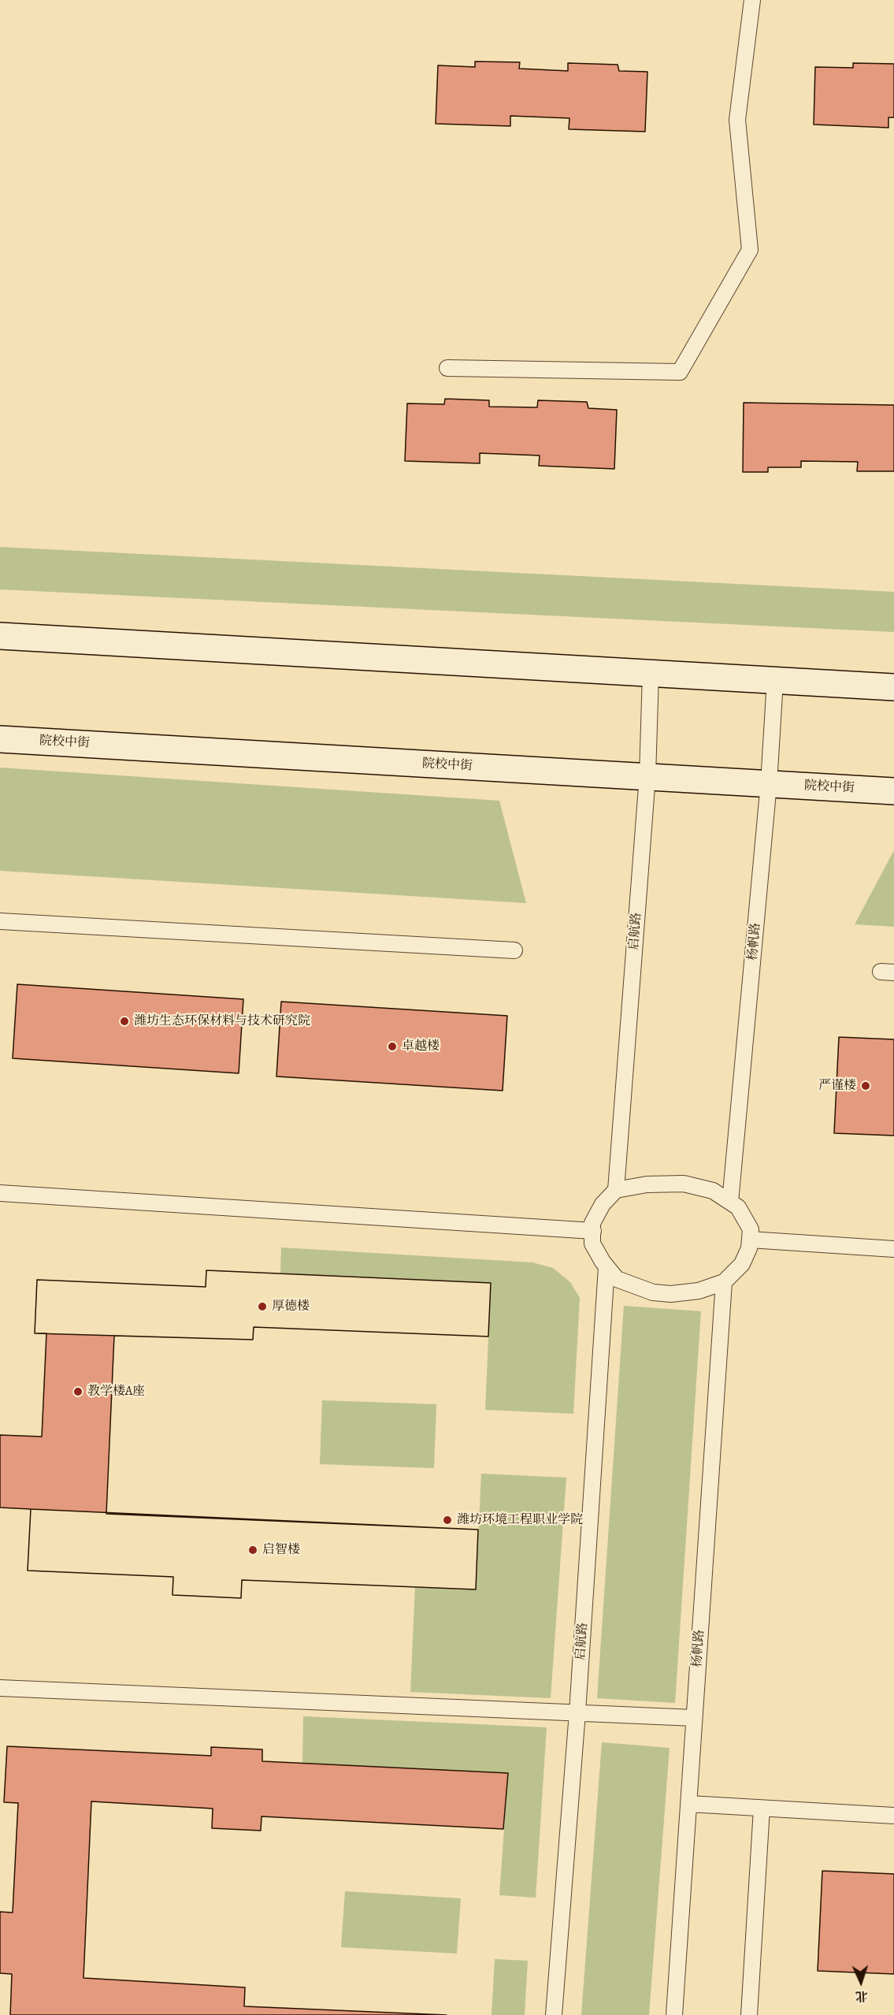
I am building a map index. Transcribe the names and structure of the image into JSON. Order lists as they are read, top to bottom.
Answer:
{
  "streets": {
    "main road": ["院校中街"],
    "lane": ["启航路", "杨帆路"]
  },
  "crossings": [
    ["院校中街", "启航路"],
    ["院校中街", "杨帆路"],
    ["启航路", "杨帆路"]
  ],
  "places": [
    "潍坊生态环保材料与技术研究院",
    "卓越楼",
    "严谨楼",
    "厚德楼",
    "教学楼A座",
    "潍坊环境工程职业学院",
    "启智楼"
  ],
  "north": "bottom"
}
